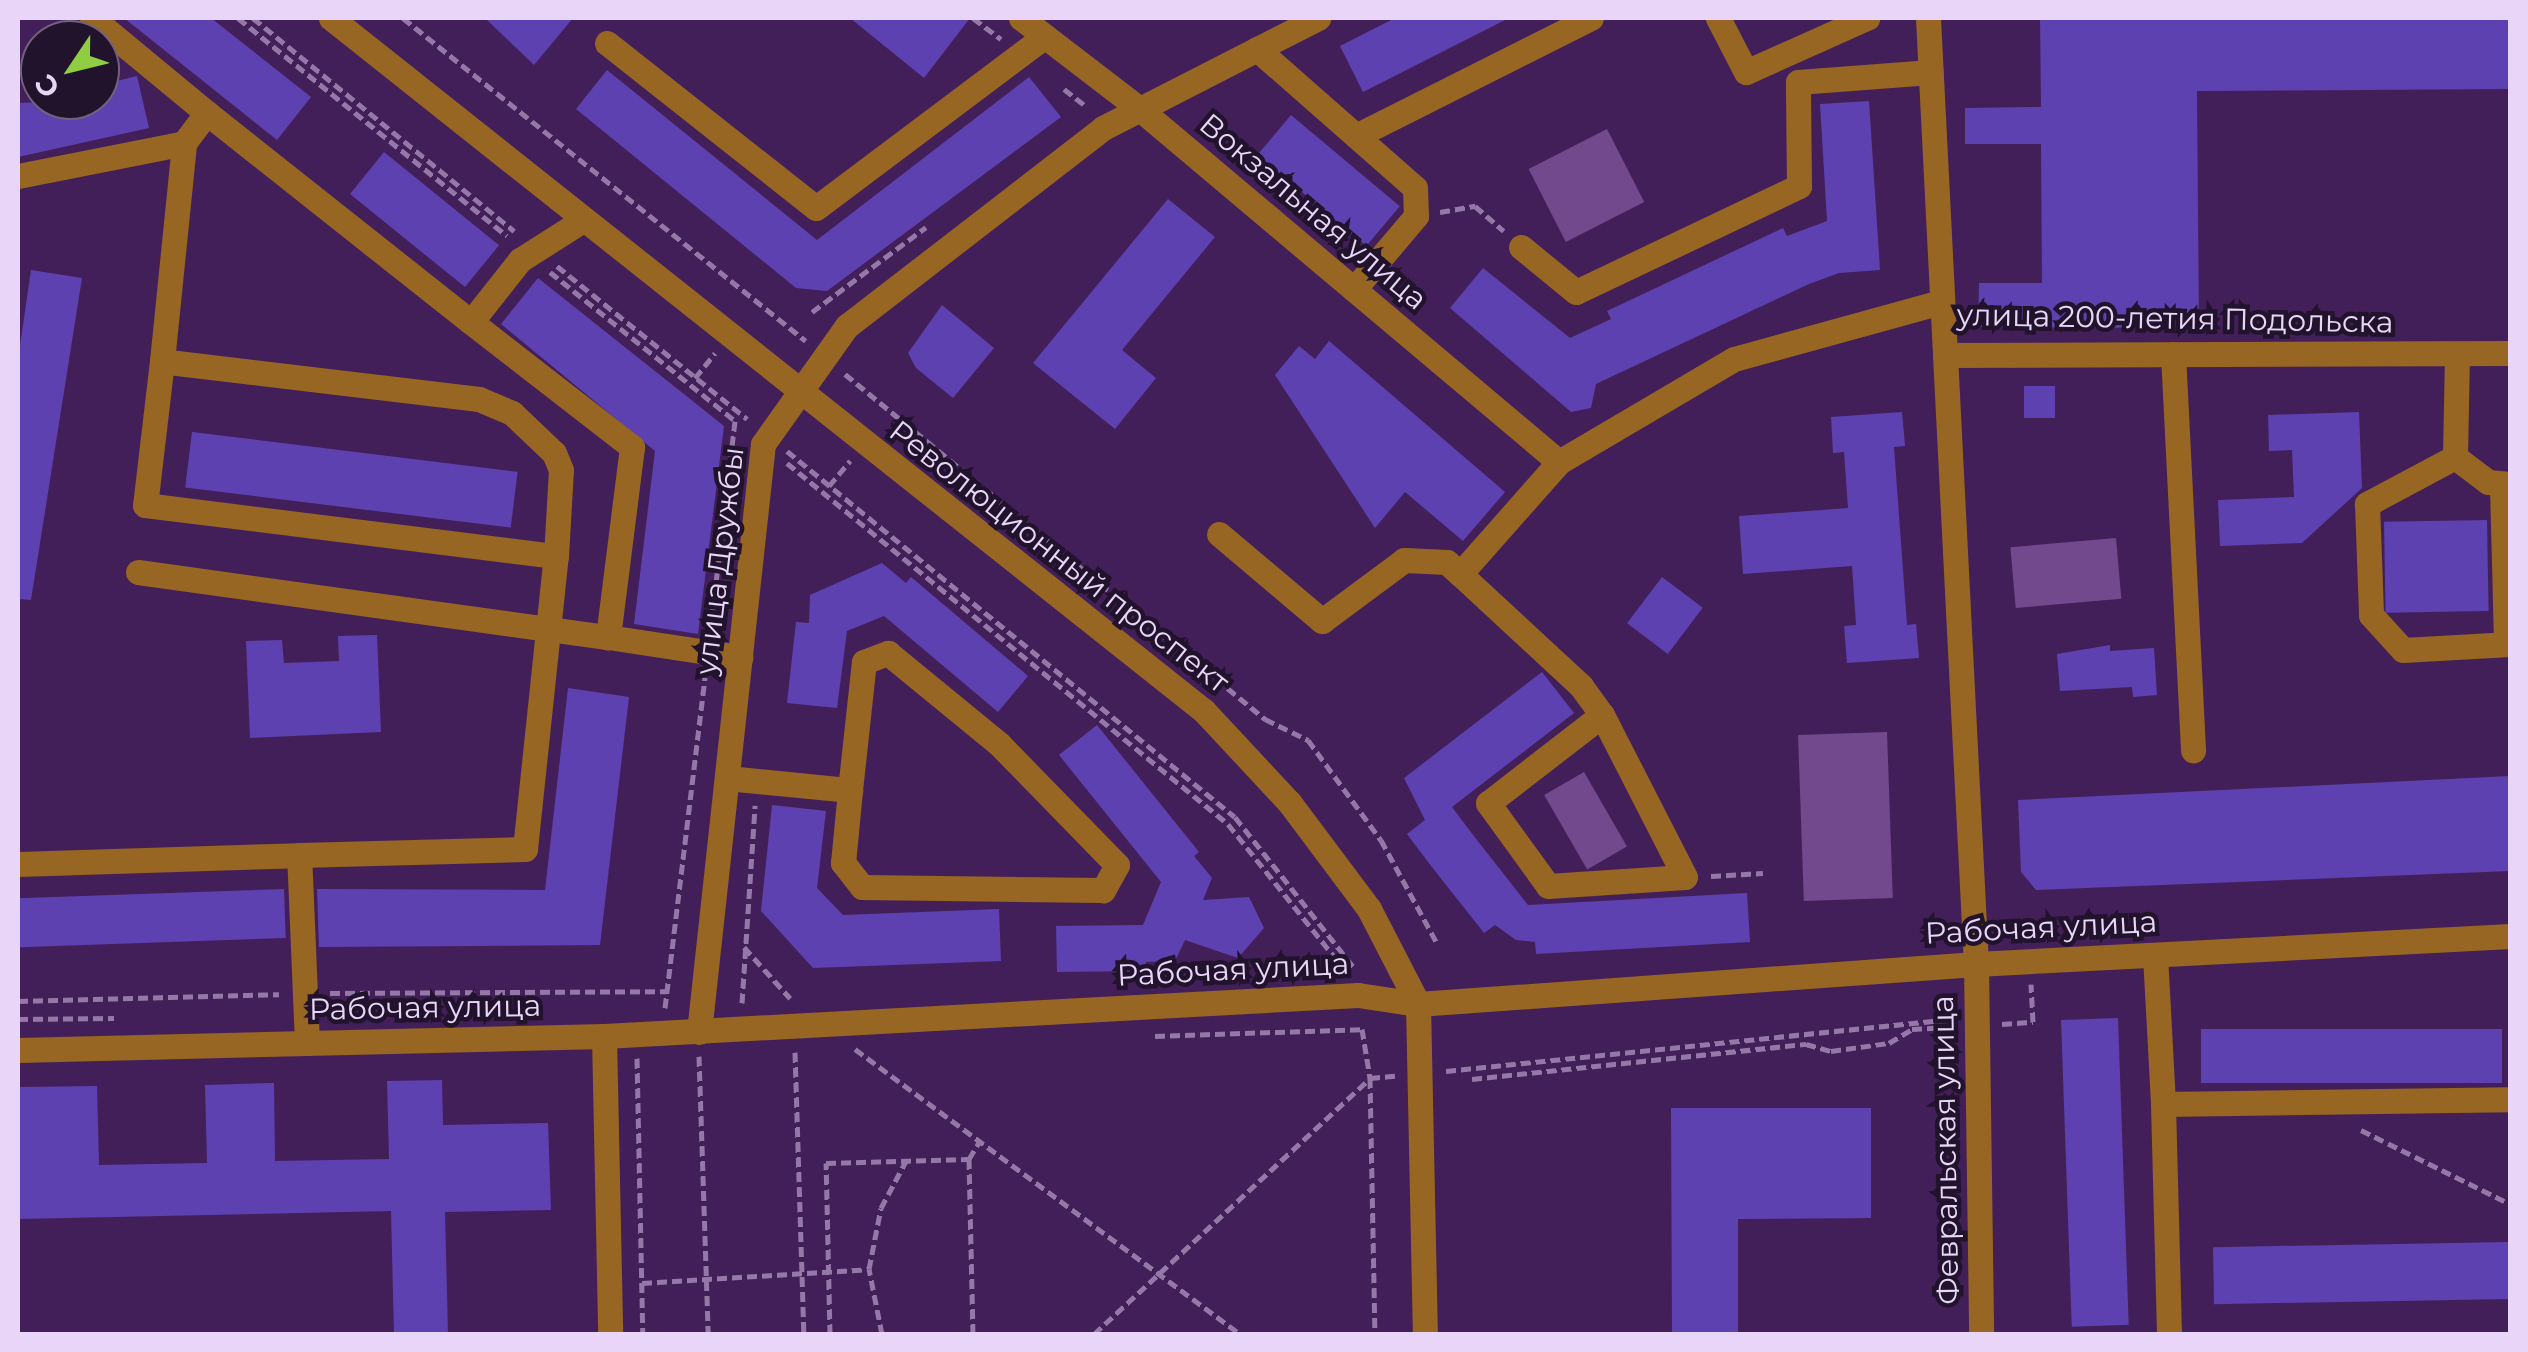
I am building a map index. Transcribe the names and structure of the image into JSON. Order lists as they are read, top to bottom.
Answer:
{
  "streets": {
    "street": [
      "Вокзальная улица",
      "улица 200-летия Подольска",
      "Революционный проспект",
      "улица Дружбы",
      "Рабочая улица",
      "Февральская улица"
    ]
  },
  "crossings": [
    ["Вокзальная улица", "улица 200-летия Подольска"],
    ["Вокзальная улица", "улица Дружбы"],
    ["улица 200-летия Подольска", "Февральская улица"],
    ["Революционный проспект", "улица Дружбы"],
    ["Революционный проспект", "Рабочая улица"],
    ["улица Дружбы", "Рабочая улица"],
    ["Рабочая улица", "Февральская улица"]
  ],
  "north": "bottom left"
}
